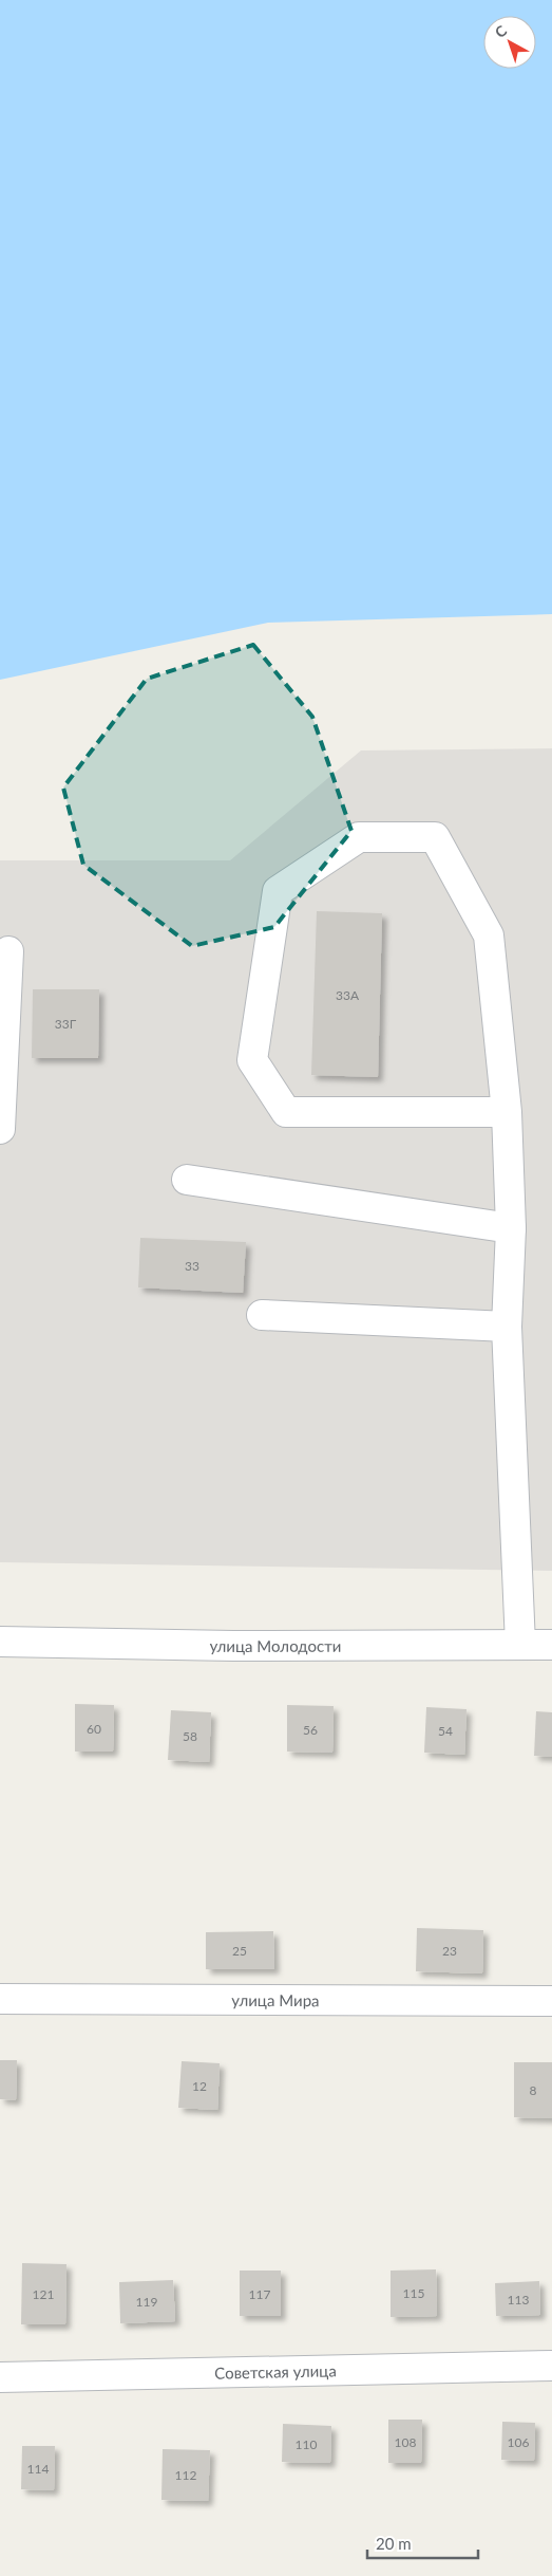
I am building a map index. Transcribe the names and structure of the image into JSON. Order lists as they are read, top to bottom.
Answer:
{
  "streets": {
    "street": ["улица Молодости", "улица Мира", "Советская улица"]
  },
  "house_numbers": [
    "33А",
    "33Г",
    "33",
    "60",
    "56",
    "54",
    "58",
    "25",
    "23",
    "12",
    "8",
    "115",
    "121",
    "117",
    "113",
    "119",
    "108",
    "106",
    "110",
    "114",
    "112"
  ],
  "scale_bar": "20 m",
  "north": "top left"
}
